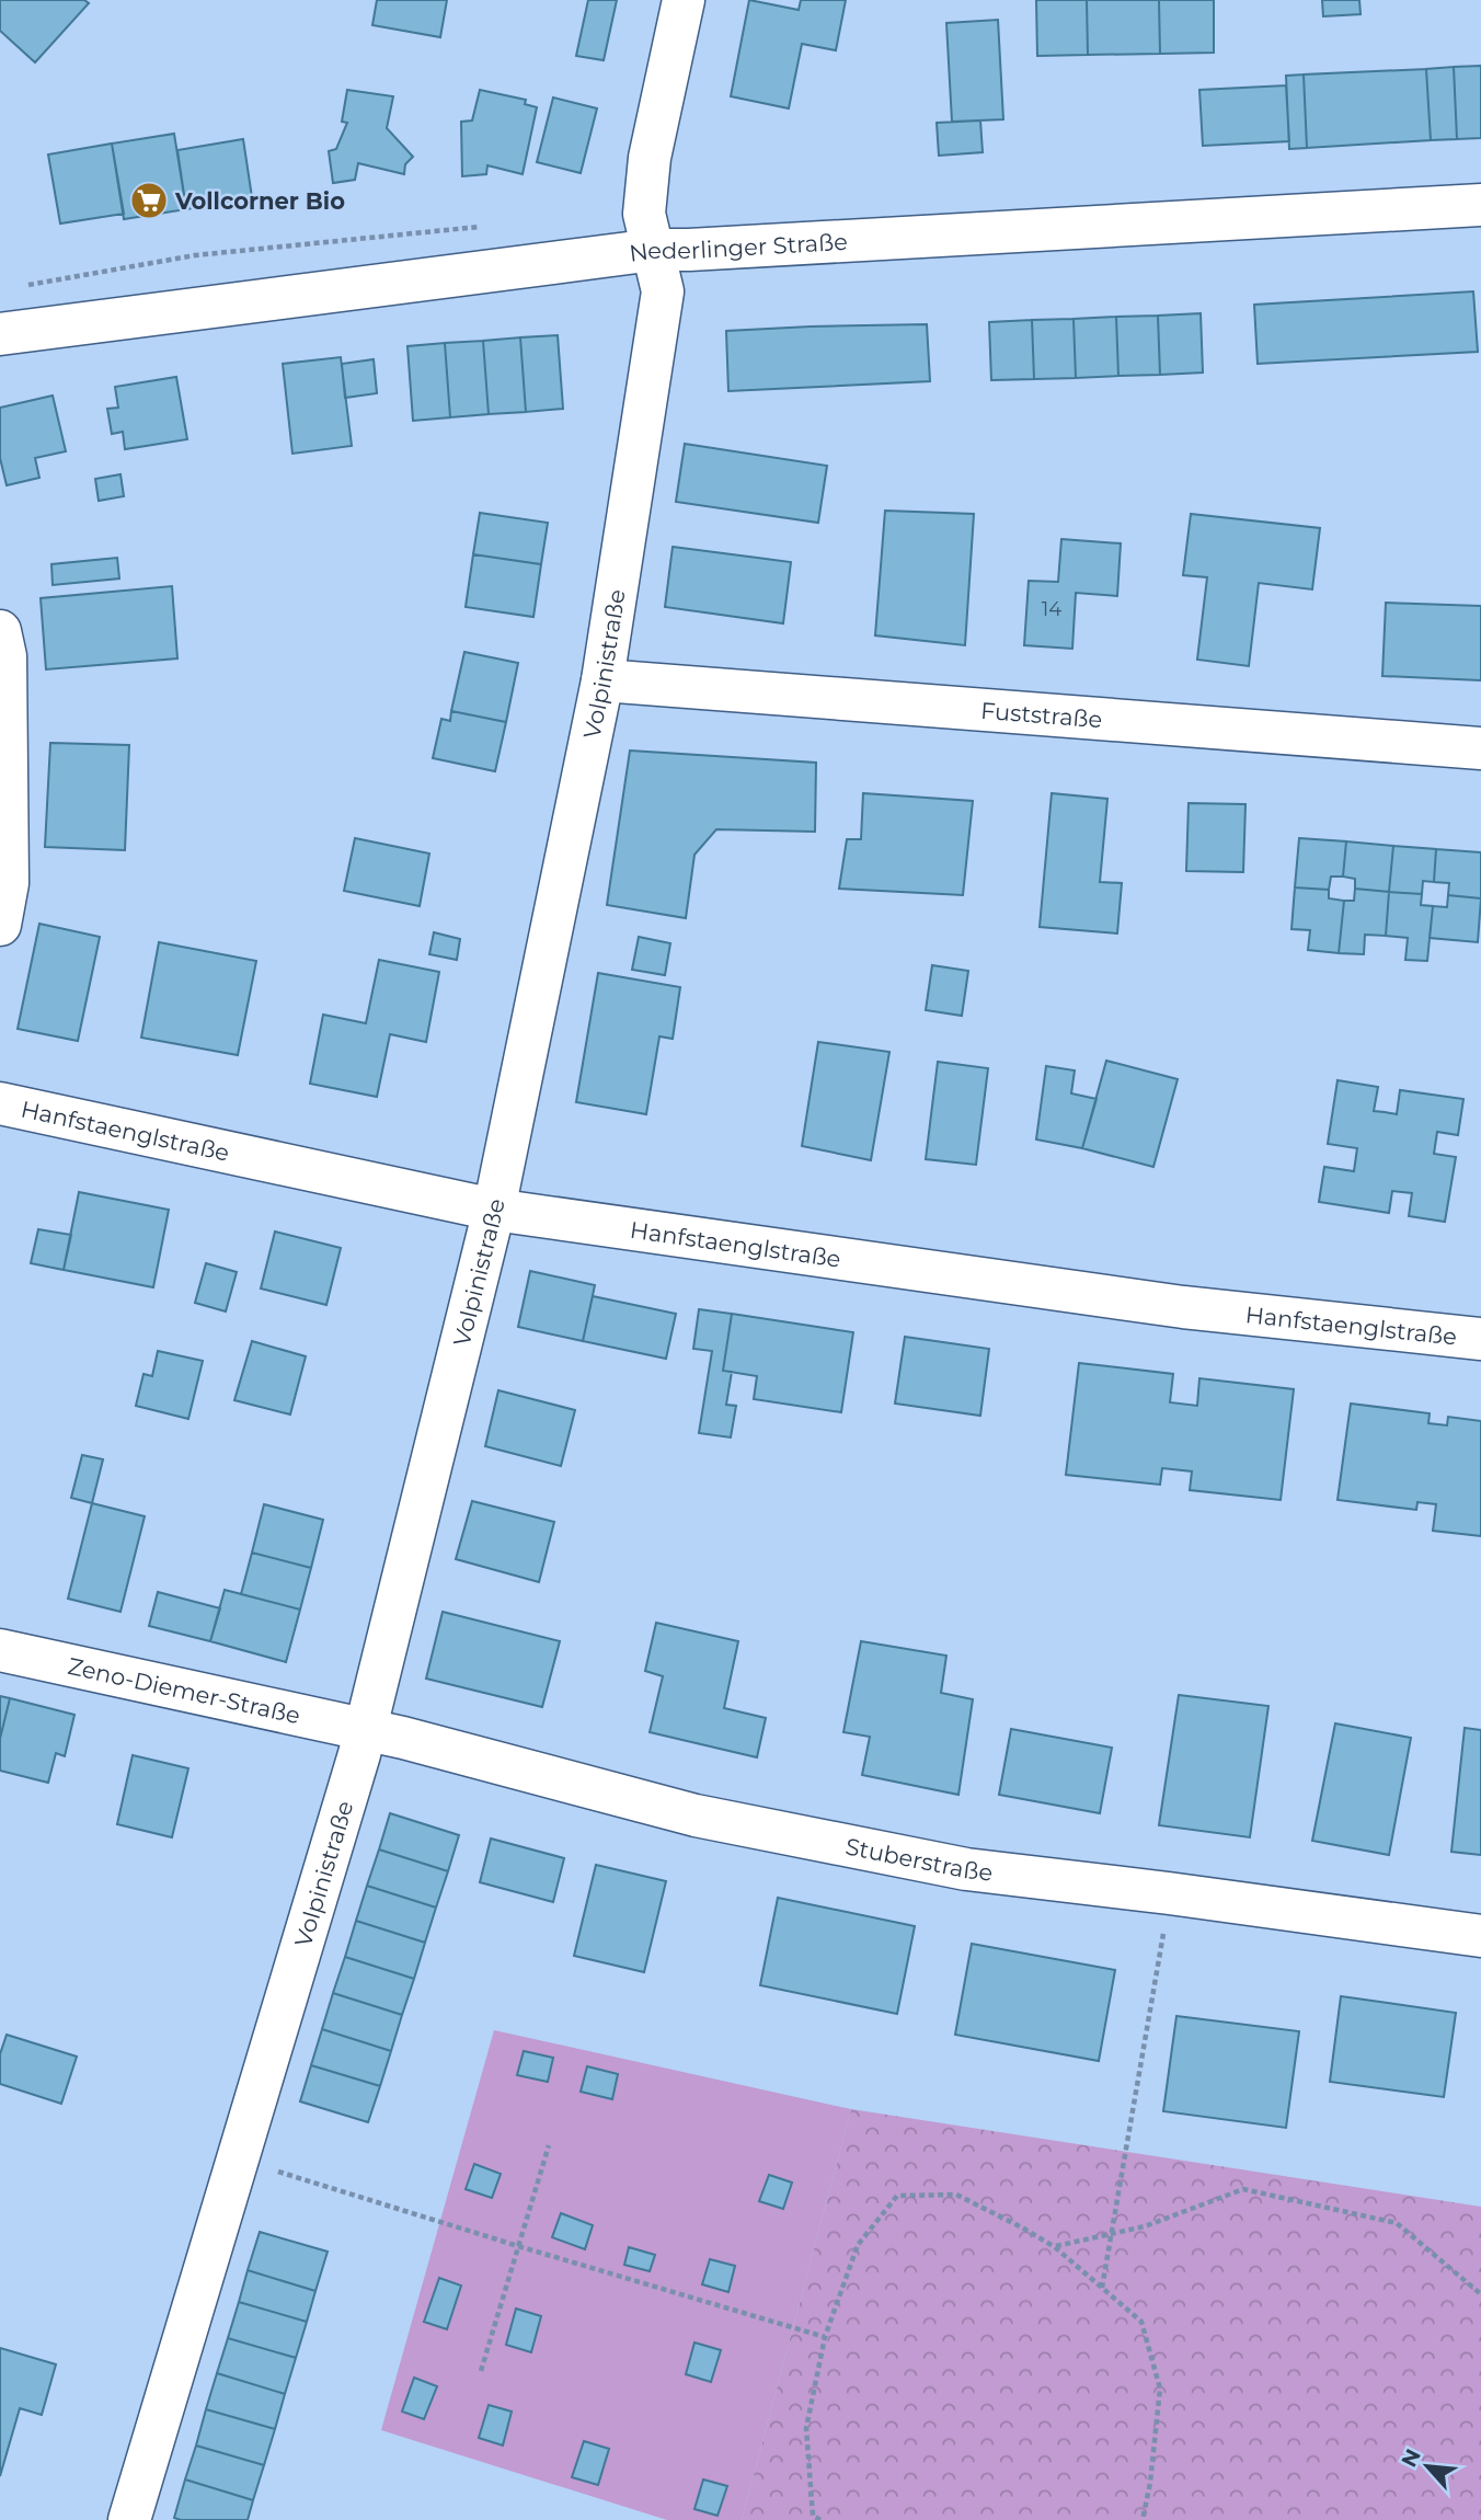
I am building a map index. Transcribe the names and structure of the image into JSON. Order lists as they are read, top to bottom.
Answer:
{
  "streets": {
    "street": [
      "Nederlinger Straße",
      "Volpinistraße",
      "Fuststraße",
      "Hanfstaenglstraße",
      "Zeno-Diemer-Straße",
      "Stuberstraße"
    ]
  },
  "crossings": [
    ["Nederlinger Straße", "Volpinistraße"],
    ["Volpinistraße", "Fuststraße"],
    ["Volpinistraße", "Hanfstaenglstraße"],
    ["Volpinistraße", "Zeno-Diemer-Straße"],
    ["Volpinistraße", "Stuberstraße"],
    ["Zeno-Diemer-Straße", "Stuberstraße"]
  ],
  "places": {
    "supermarket": ["Vollcorner Bio"]
  },
  "house_numbers": ["14"],
  "north": "top left"
}
